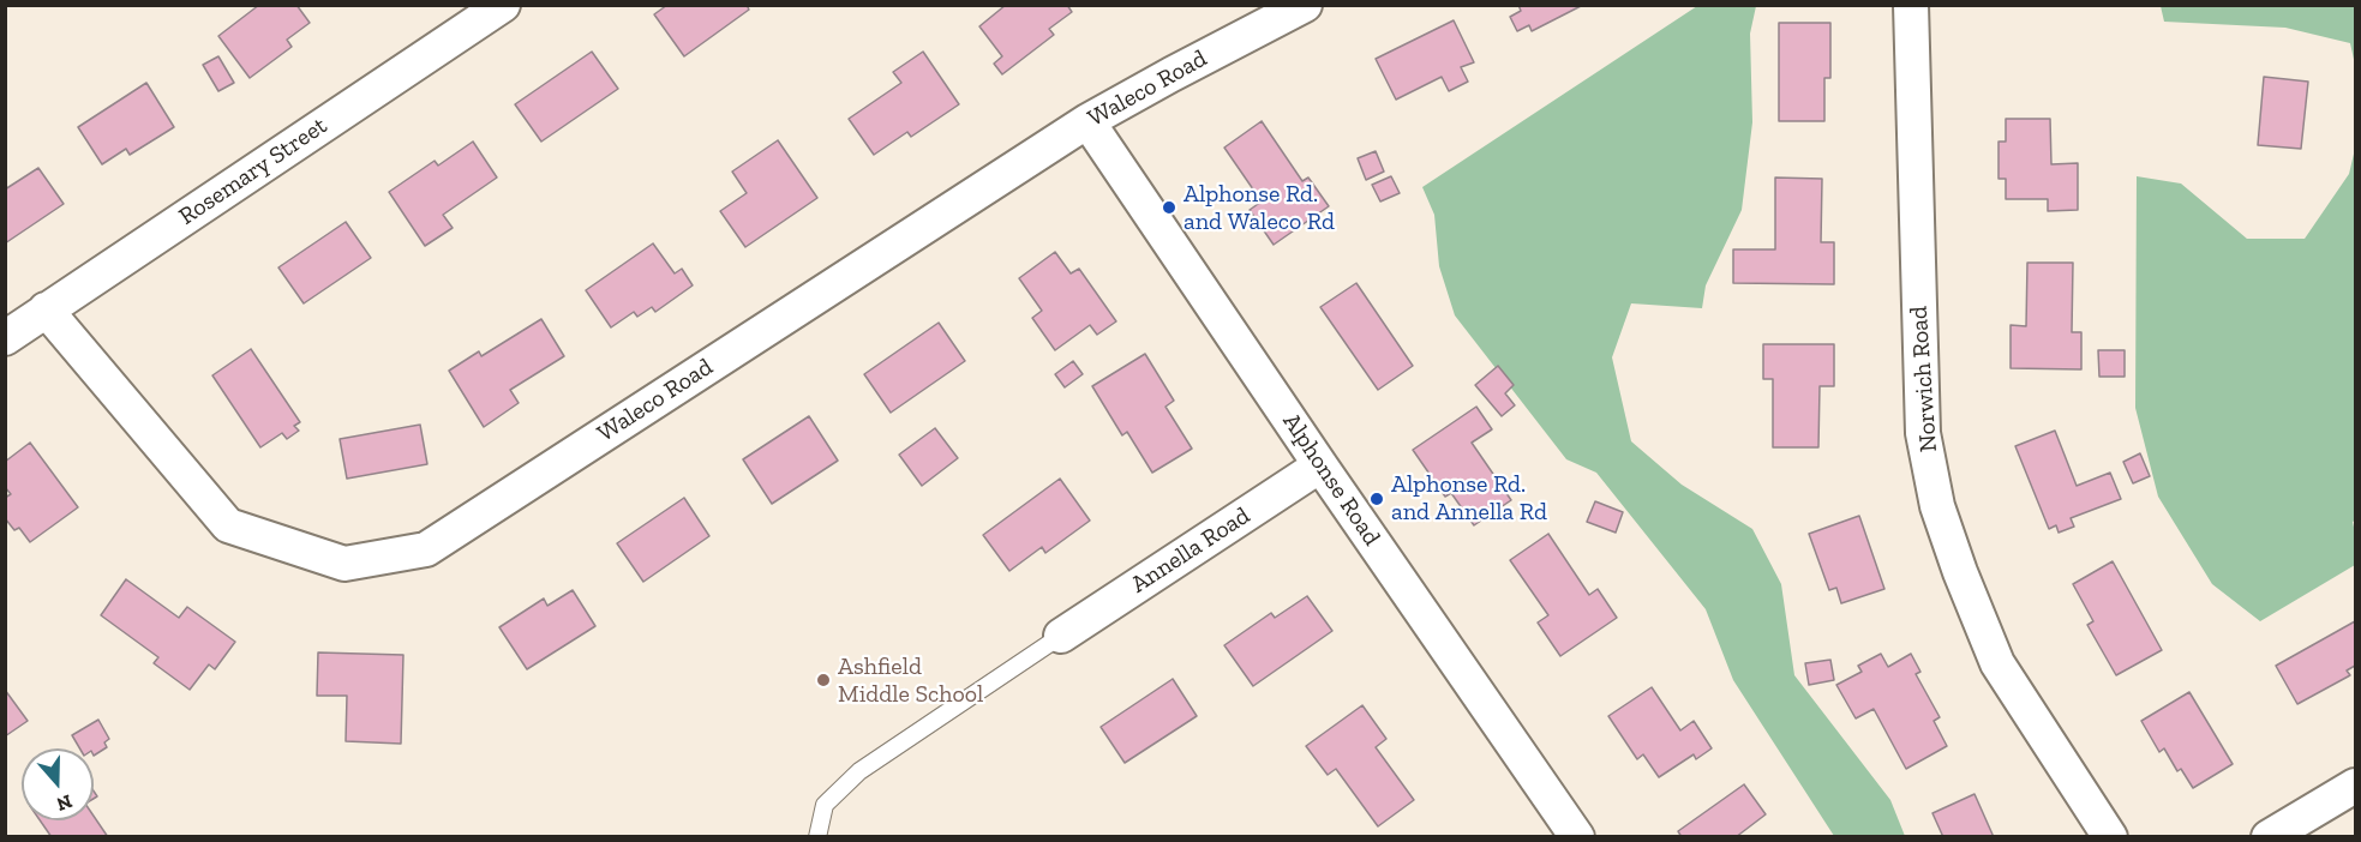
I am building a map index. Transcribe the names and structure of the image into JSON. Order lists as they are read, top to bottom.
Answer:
{
  "streets": {
    "street": [
      "Waleco Road",
      "Rosemary Street",
      "Norwich Road",
      "Alphonse Road",
      "Annella Road"
    ]
  },
  "crossings": [
    ["Waleco Road", "Rosemary Street"],
    ["Waleco Road", "Alphonse Road"],
    ["Alphonse Road", "Annella Road"]
  ],
  "places": ["Alphonse Rd. and Waleco Rd", "Alphonse Rd. and Annella Rd", "Ashfield Middle School"],
  "north": "bottom"
}
